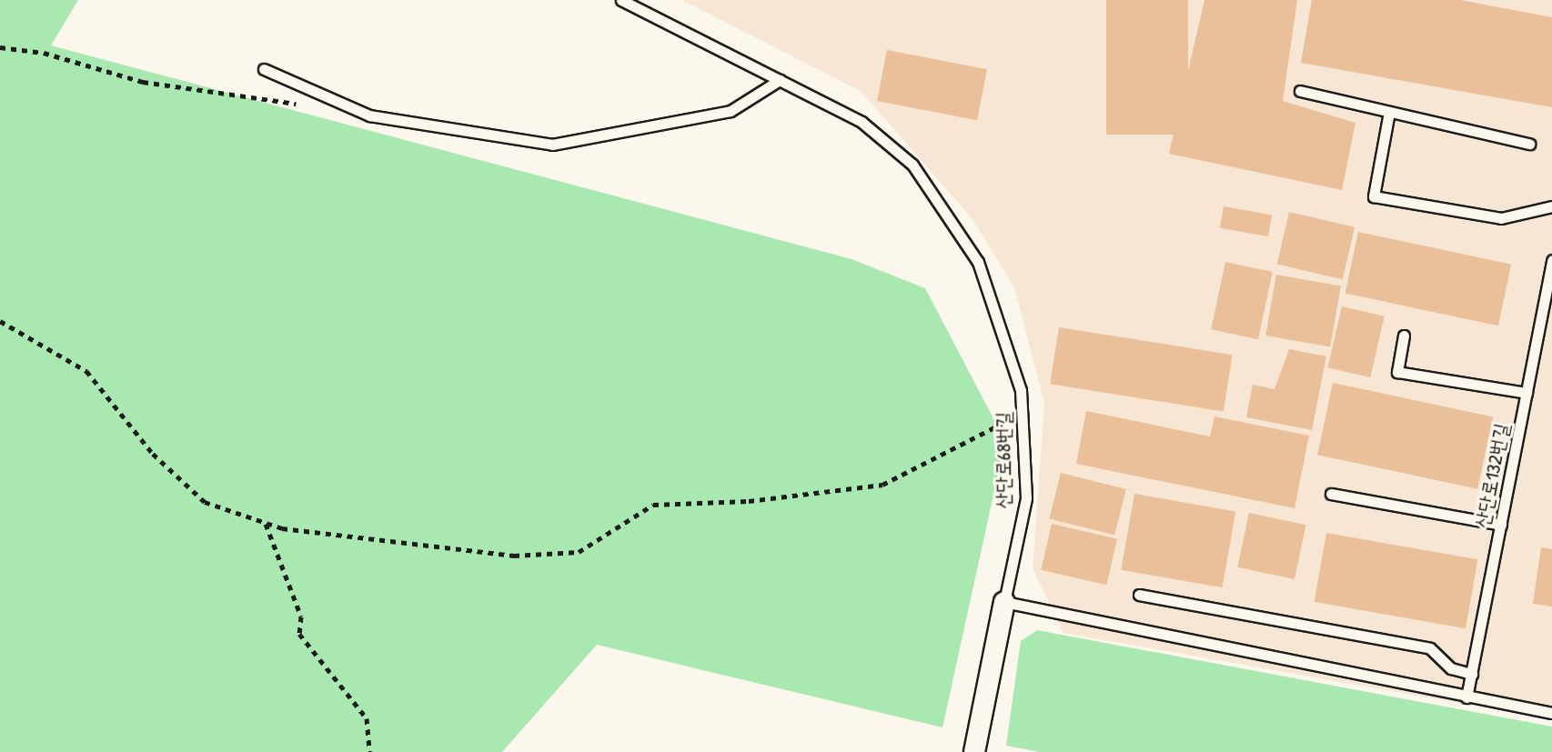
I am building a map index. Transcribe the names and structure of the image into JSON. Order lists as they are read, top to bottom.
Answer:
{
  "streets": {
    "lane": ["산단로68번길", "산단로132번길"]
  }
}
